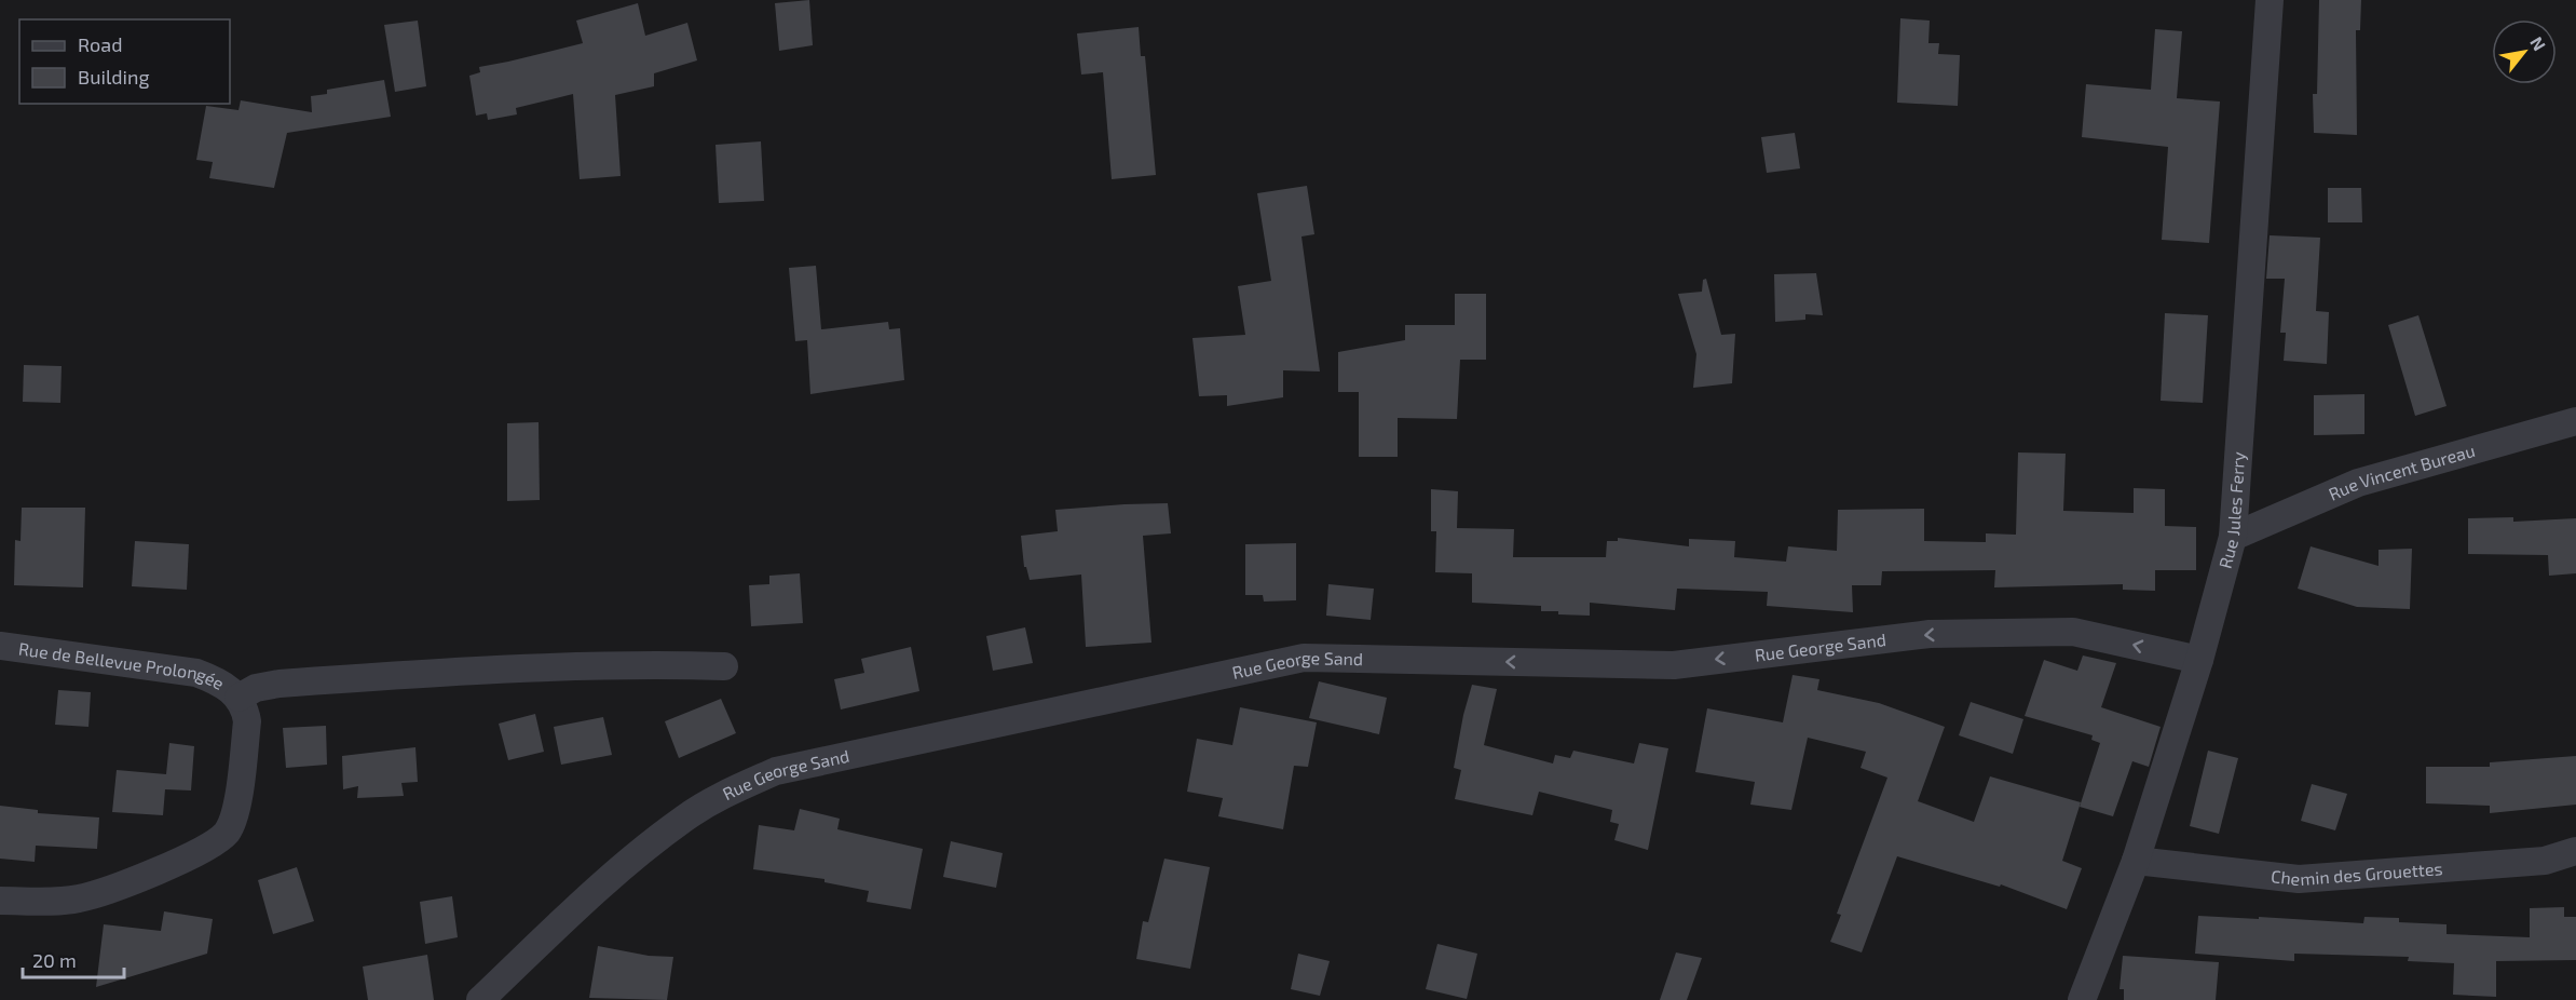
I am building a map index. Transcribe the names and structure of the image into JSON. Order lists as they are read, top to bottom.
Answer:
{
  "streets": {
    "street": [
      "Rue Vincent Bureau",
      "Rue Jules Ferry",
      "Rue George Sand",
      "Rue de Bellevue Prolongée",
      "Chemin des Grouettes"
    ]
  },
  "crossings": [
    ["Rue Vincent Bureau", "Rue Jules Ferry"],
    ["Rue Jules Ferry", "Rue George Sand"],
    ["Rue Jules Ferry", "Chemin des Grouettes"]
  ],
  "one_way": ["Rue George Sand"],
  "legend": ["Road", "Building"],
  "scale_bar": "20 m",
  "north": "top right"
}
